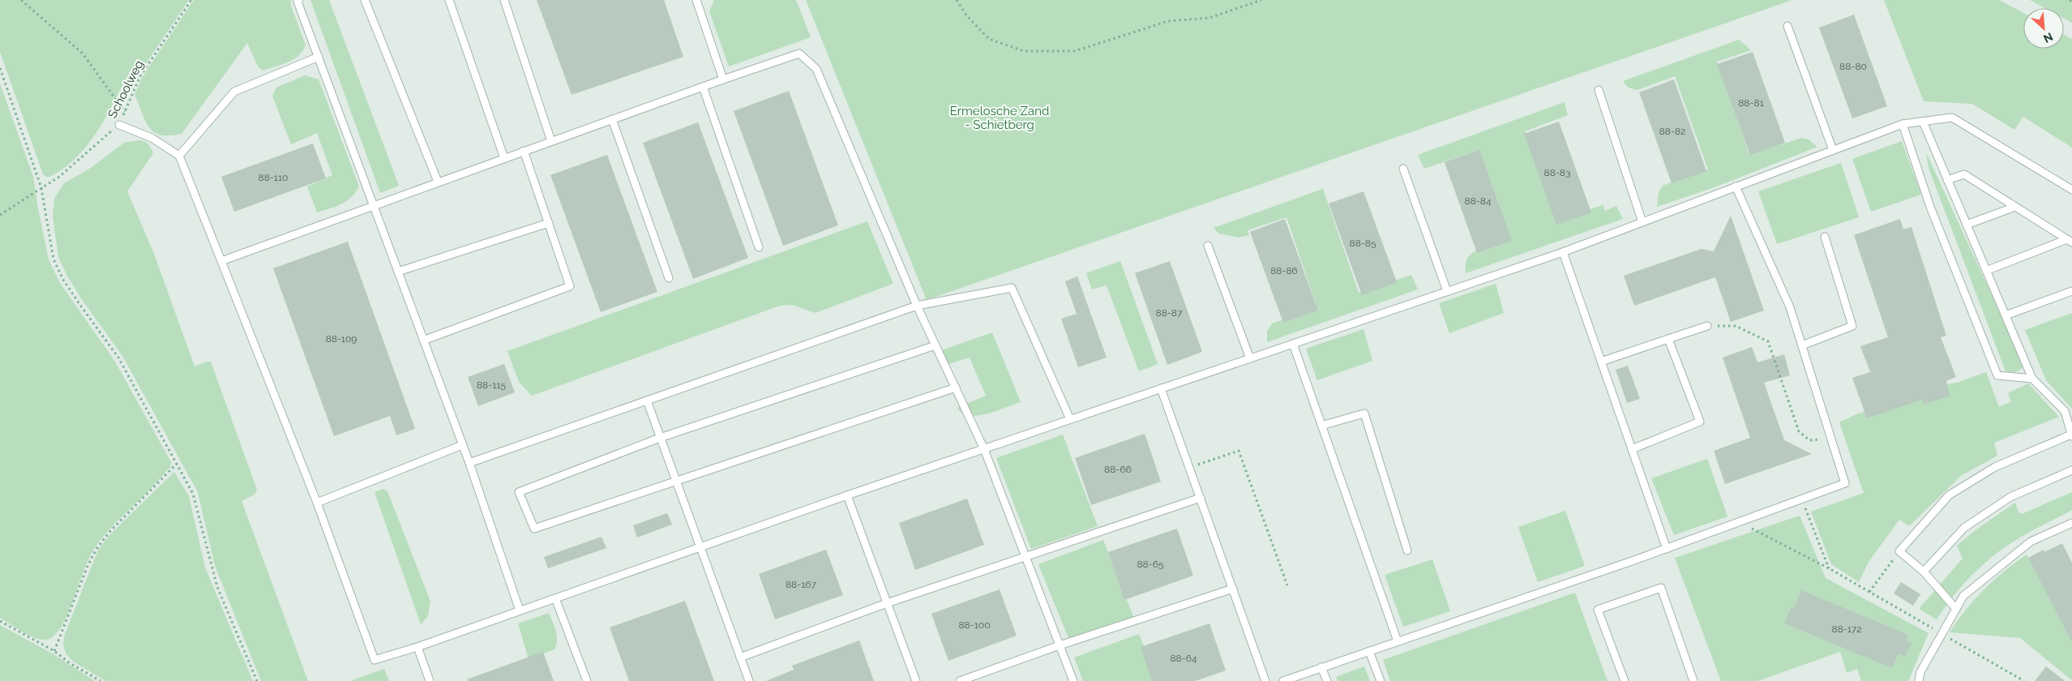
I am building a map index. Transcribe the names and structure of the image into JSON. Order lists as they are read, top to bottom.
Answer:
{
  "streets": {
    "path": ["Schoolweg"]
  },
  "parks": ["Ermelosche Zand - Schietberg"],
  "house_numbers": [
    "88-80",
    "88-81",
    "88-82",
    "88-83",
    "88-110",
    "88-84",
    "88-85",
    "88-86",
    "88-87",
    "88-109",
    "88-115",
    "88-66",
    "88-65",
    "88-167",
    "88-100",
    "88-172",
    "88-64"
  ],
  "north": "bottom right"
}
